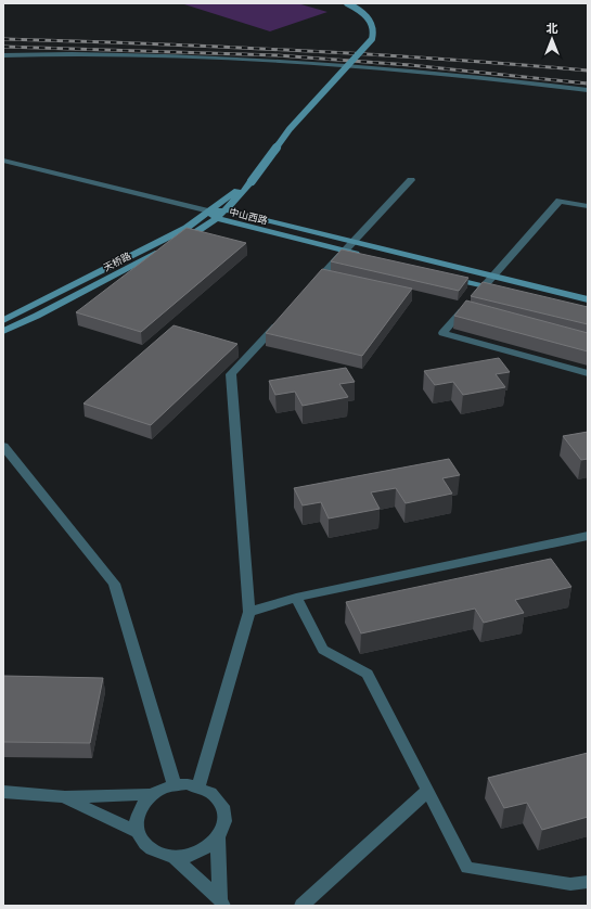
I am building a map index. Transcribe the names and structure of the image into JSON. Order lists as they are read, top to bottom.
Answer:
{
  "streets": {
    "main road": ["中山西路", "天桥路"]
  },
  "crossings": [
    ["中山西路", "天桥路"]
  ],
  "north": "top"
}
